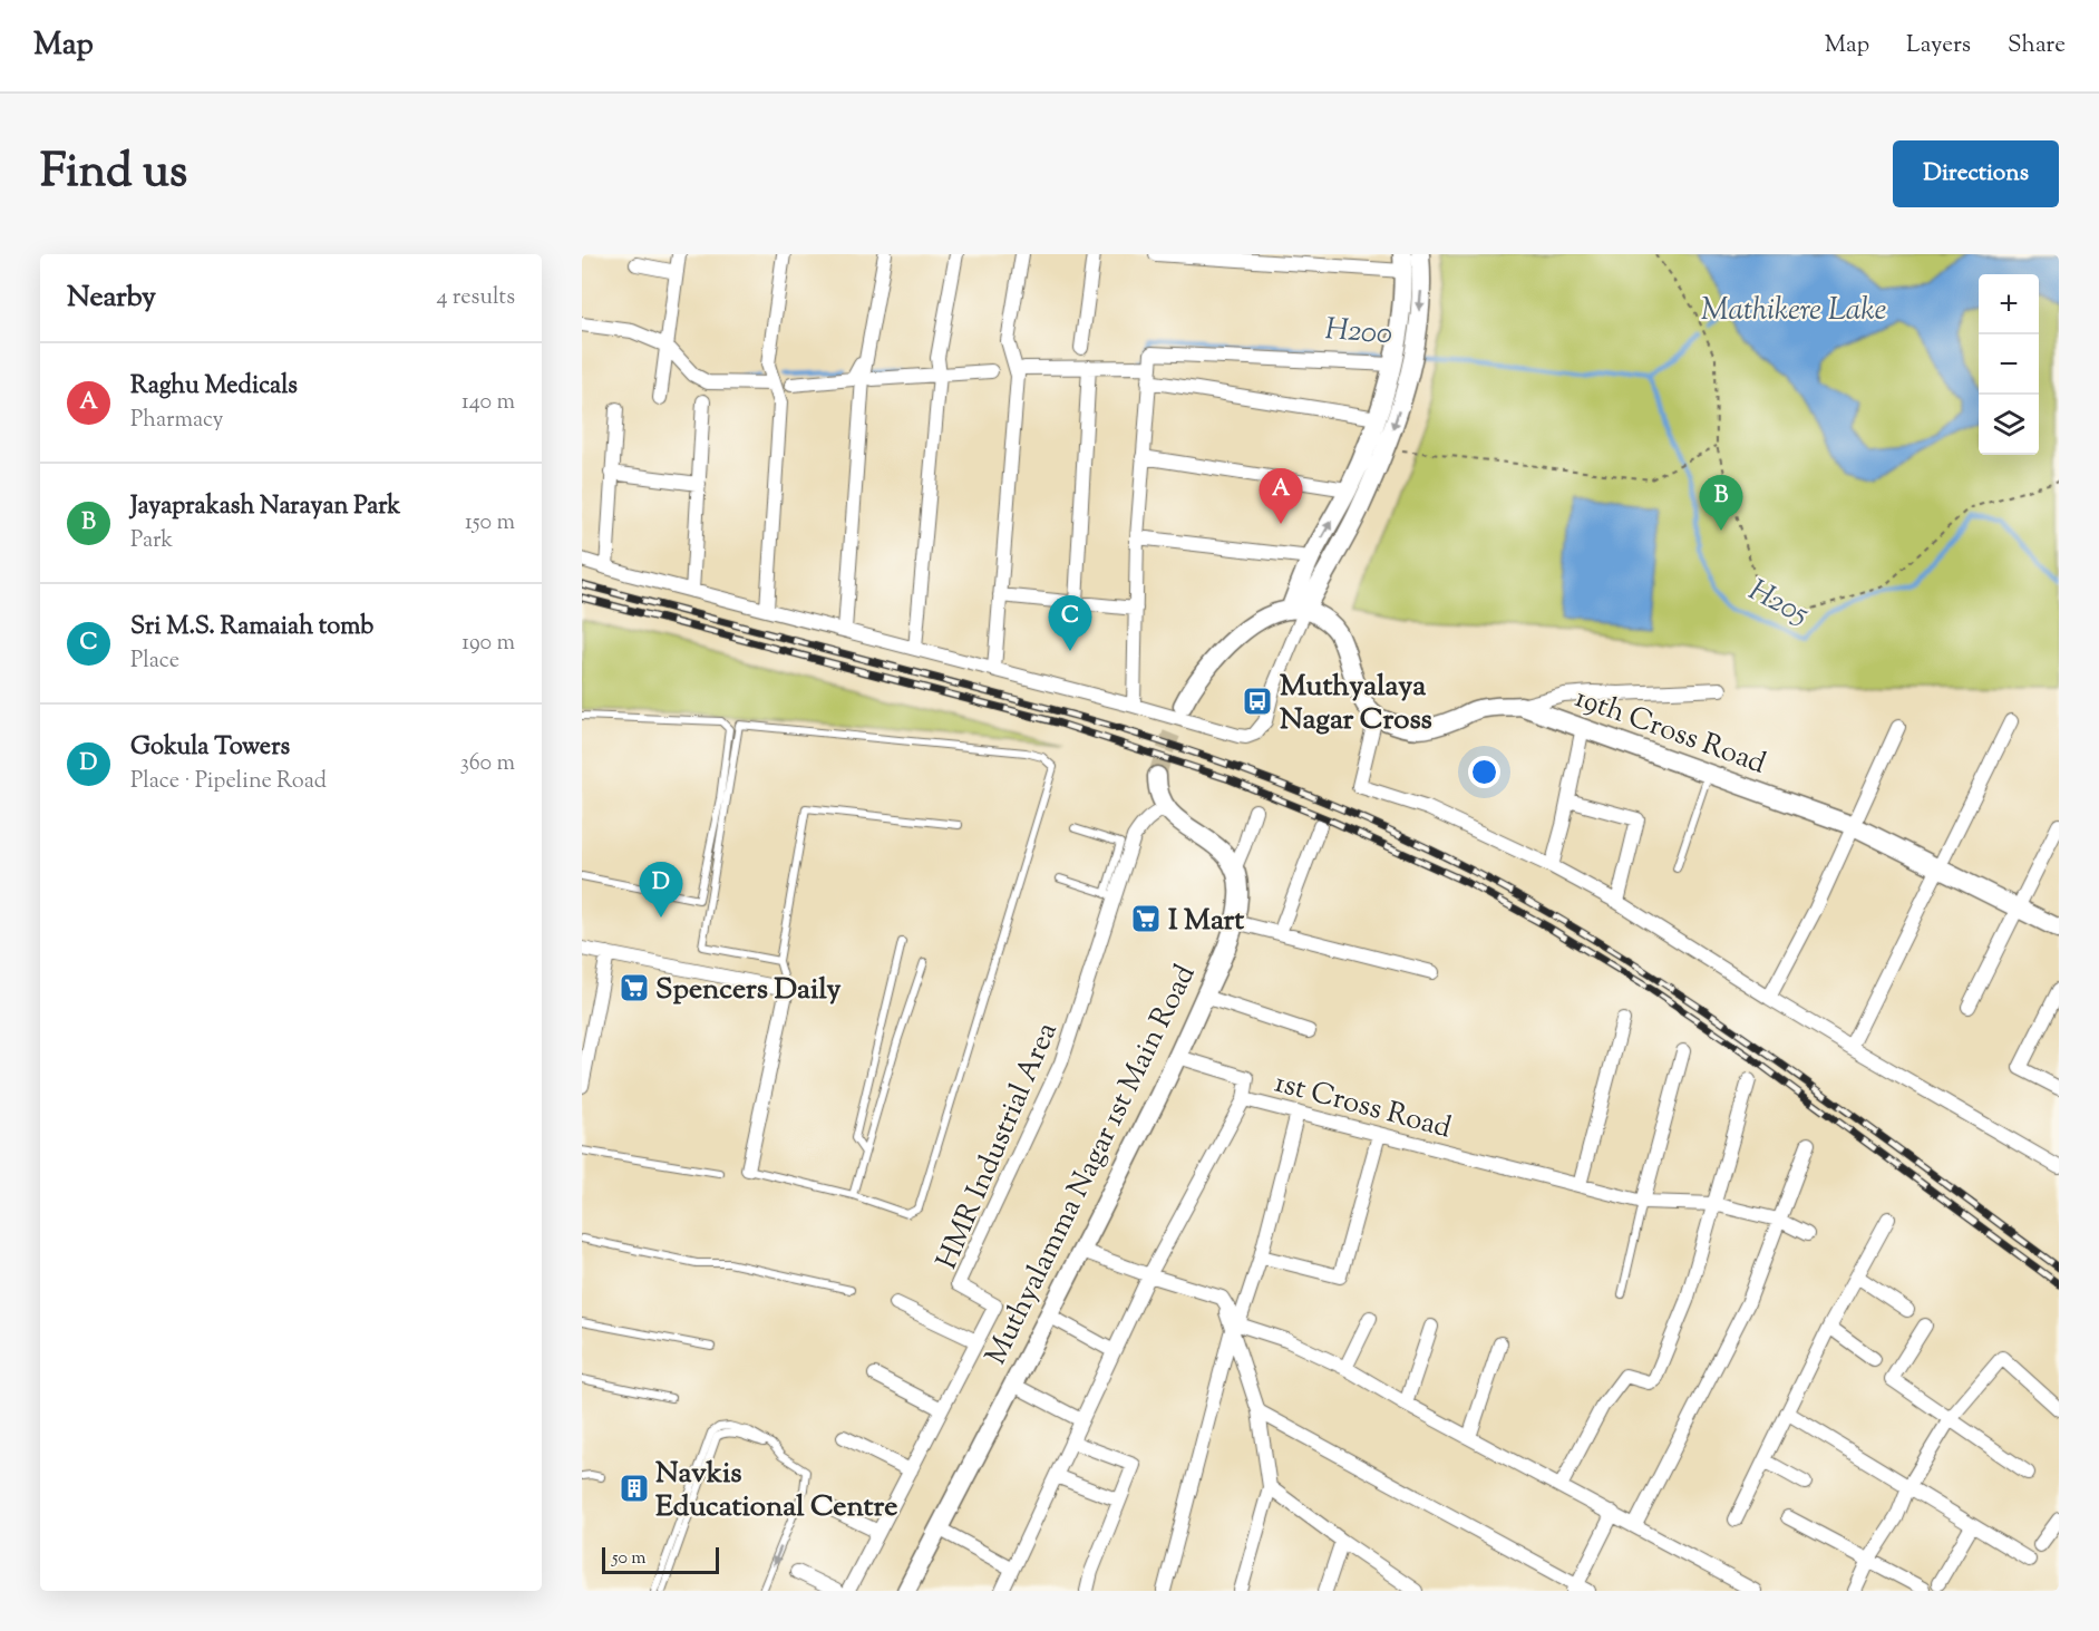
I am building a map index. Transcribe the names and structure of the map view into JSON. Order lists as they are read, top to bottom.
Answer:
{
  "streets": {
    "street": [
      "19th Cross Road",
      "1st Cross Road",
      "HMR Industrial Area",
      "Muthyalamma Nagar 1st Main Road"
    ]
  },
  "crossings": [
    ["1st Cross Road", "Muthyalamma Nagar 1st Main Road"]
  ],
  "water": ["Mathikere Lake", "H200", "H205"],
  "places": {
    "bus stop": ["Muthyalaya Nagar Cross"],
    "supermarket": ["I Mart", "Spencers Daily"],
    "building": ["Navkis Educational Centre"]
  },
  "scale_bar": "50 m",
  "page": {
    "header": "Map",
    "nav": ["Map", "Layers", "Share"],
    "title": "Find us",
    "buttons": "Directions",
    "heading": ["Nearby", "4 results"],
    "map_buttons": ["+", "−"],
    "list": [
      {
        "mark": "A",
        "name": "Raghu Medicals",
        "note": "Pharmacy",
        "value": "140 m"
      },
      {
        "mark": "B",
        "name": "Jayaprakash Narayan Park",
        "note": "Park",
        "value": "150 m"
      },
      {
        "mark": "C",
        "name": "Sri M.S. Ramaiah tomb",
        "note": "Place",
        "value": "190 m"
      },
      {
        "mark": "D",
        "name": "Gokula Towers",
        "note": "Place · Pipeline Road",
        "value": "360 m"
      }
    ],
    "pins": [
      "A",
      "B",
      "C",
      "D"
    ],
    "scale": "50 m"
  }
}
